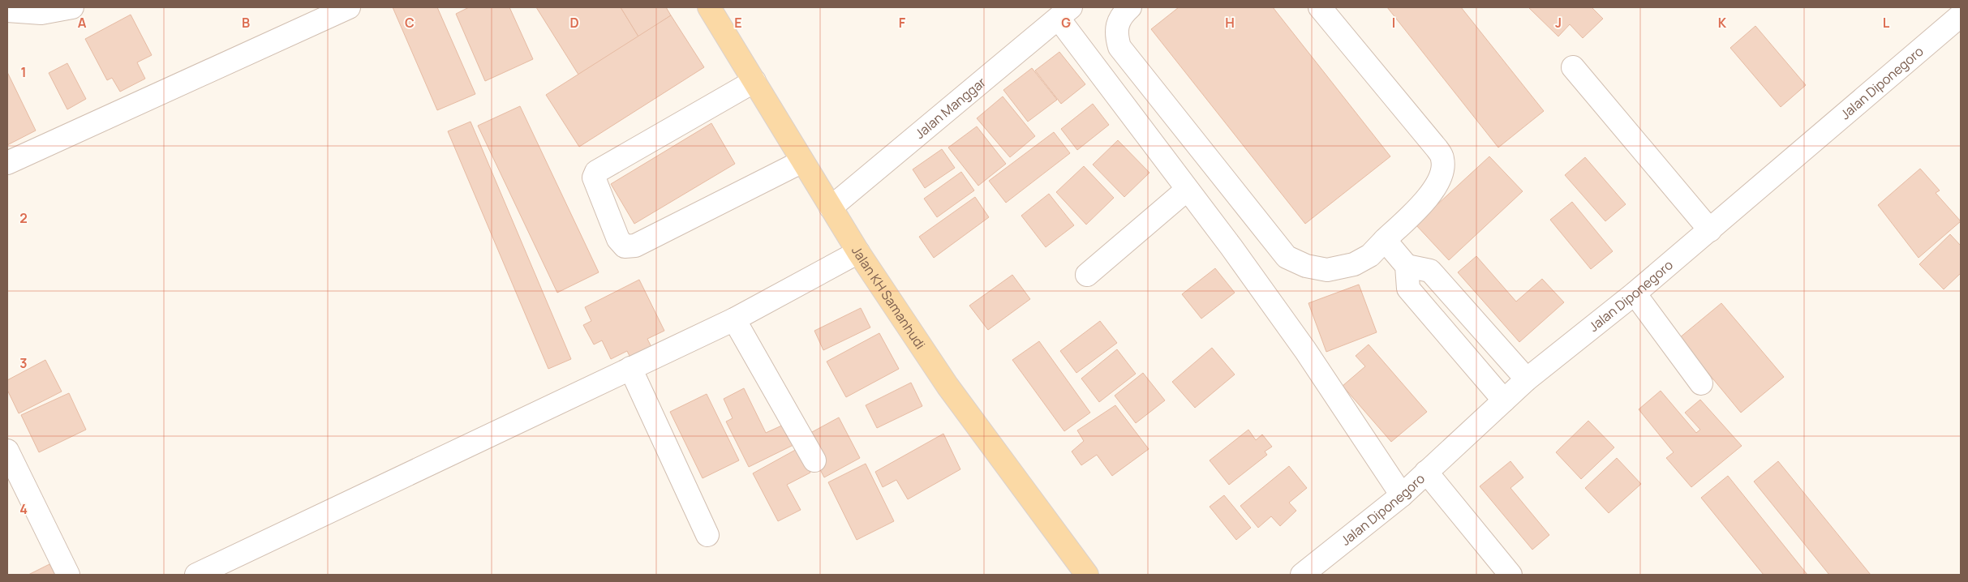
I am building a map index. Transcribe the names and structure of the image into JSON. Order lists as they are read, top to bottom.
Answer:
{
  "streets": {
    "main road": ["Jalan KH Samanhudi"],
    "street": ["Jalan Diponegoro", "Jalan Manggar"]
  },
  "crossings": [
    ["Jalan Manggar", "Jalan KH Samanhudi"]
  ],
  "grid": {
    "columns": [
      "A",
      "B",
      "C",
      "D",
      "E",
      "F",
      "G",
      "H",
      "I",
      "J",
      "K",
      "L"
    ],
    "rows": [
      "1",
      "2",
      "3",
      "4"
    ]
  }
}
